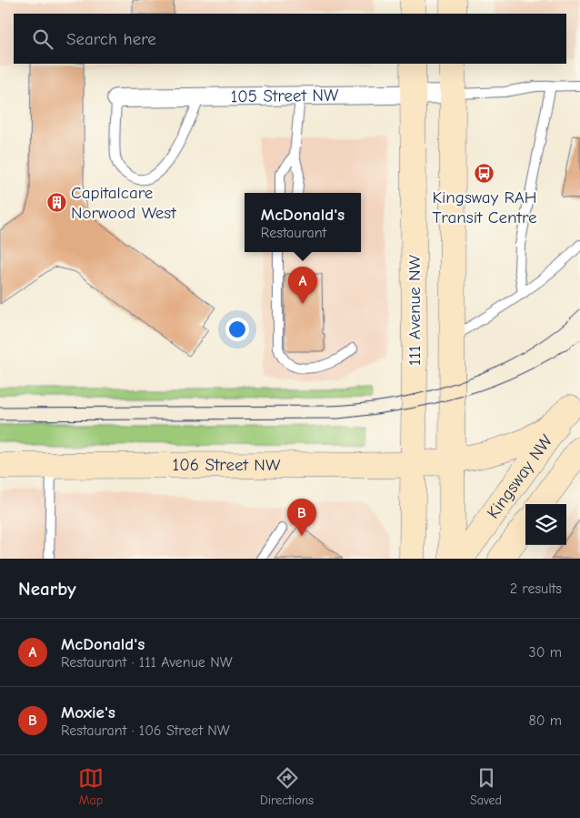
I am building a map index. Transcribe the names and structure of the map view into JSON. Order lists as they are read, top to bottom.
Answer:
{
  "streets": {
    "main road": ["111 Avenue NW", "106 Street NW", "Kingsway NW"],
    "street": ["105 Street NW"]
  },
  "crossings": [
    ["105 Street NW", "111 Avenue NW"],
    ["111 Avenue NW", "106 Street NW"],
    ["106 Street NW", "Kingsway NW"]
  ],
  "places": {
    "bus stop": ["Kingsway RAH Transit Centre"],
    "building": ["Capitalcare Norwood West"]
  },
  "page": {
    "search": "Search here",
    "popup": ["McDonald's", "Restaurant"],
    "pins": ["A", "B"],
    "heading": ["Nearby", "2 results"],
    "list": [
      {
        "mark": "A",
        "name": "McDonald's",
        "note": "Restaurant · 111 Avenue NW",
        "value": "30 m"
      },
      {
        "mark": "B",
        "name": "Moxie's",
        "note": "Restaurant · 106 Street NW",
        "value": "80 m"
      }
    ],
    "nav": ["Map", "Directions", "Saved"]
  }
}
